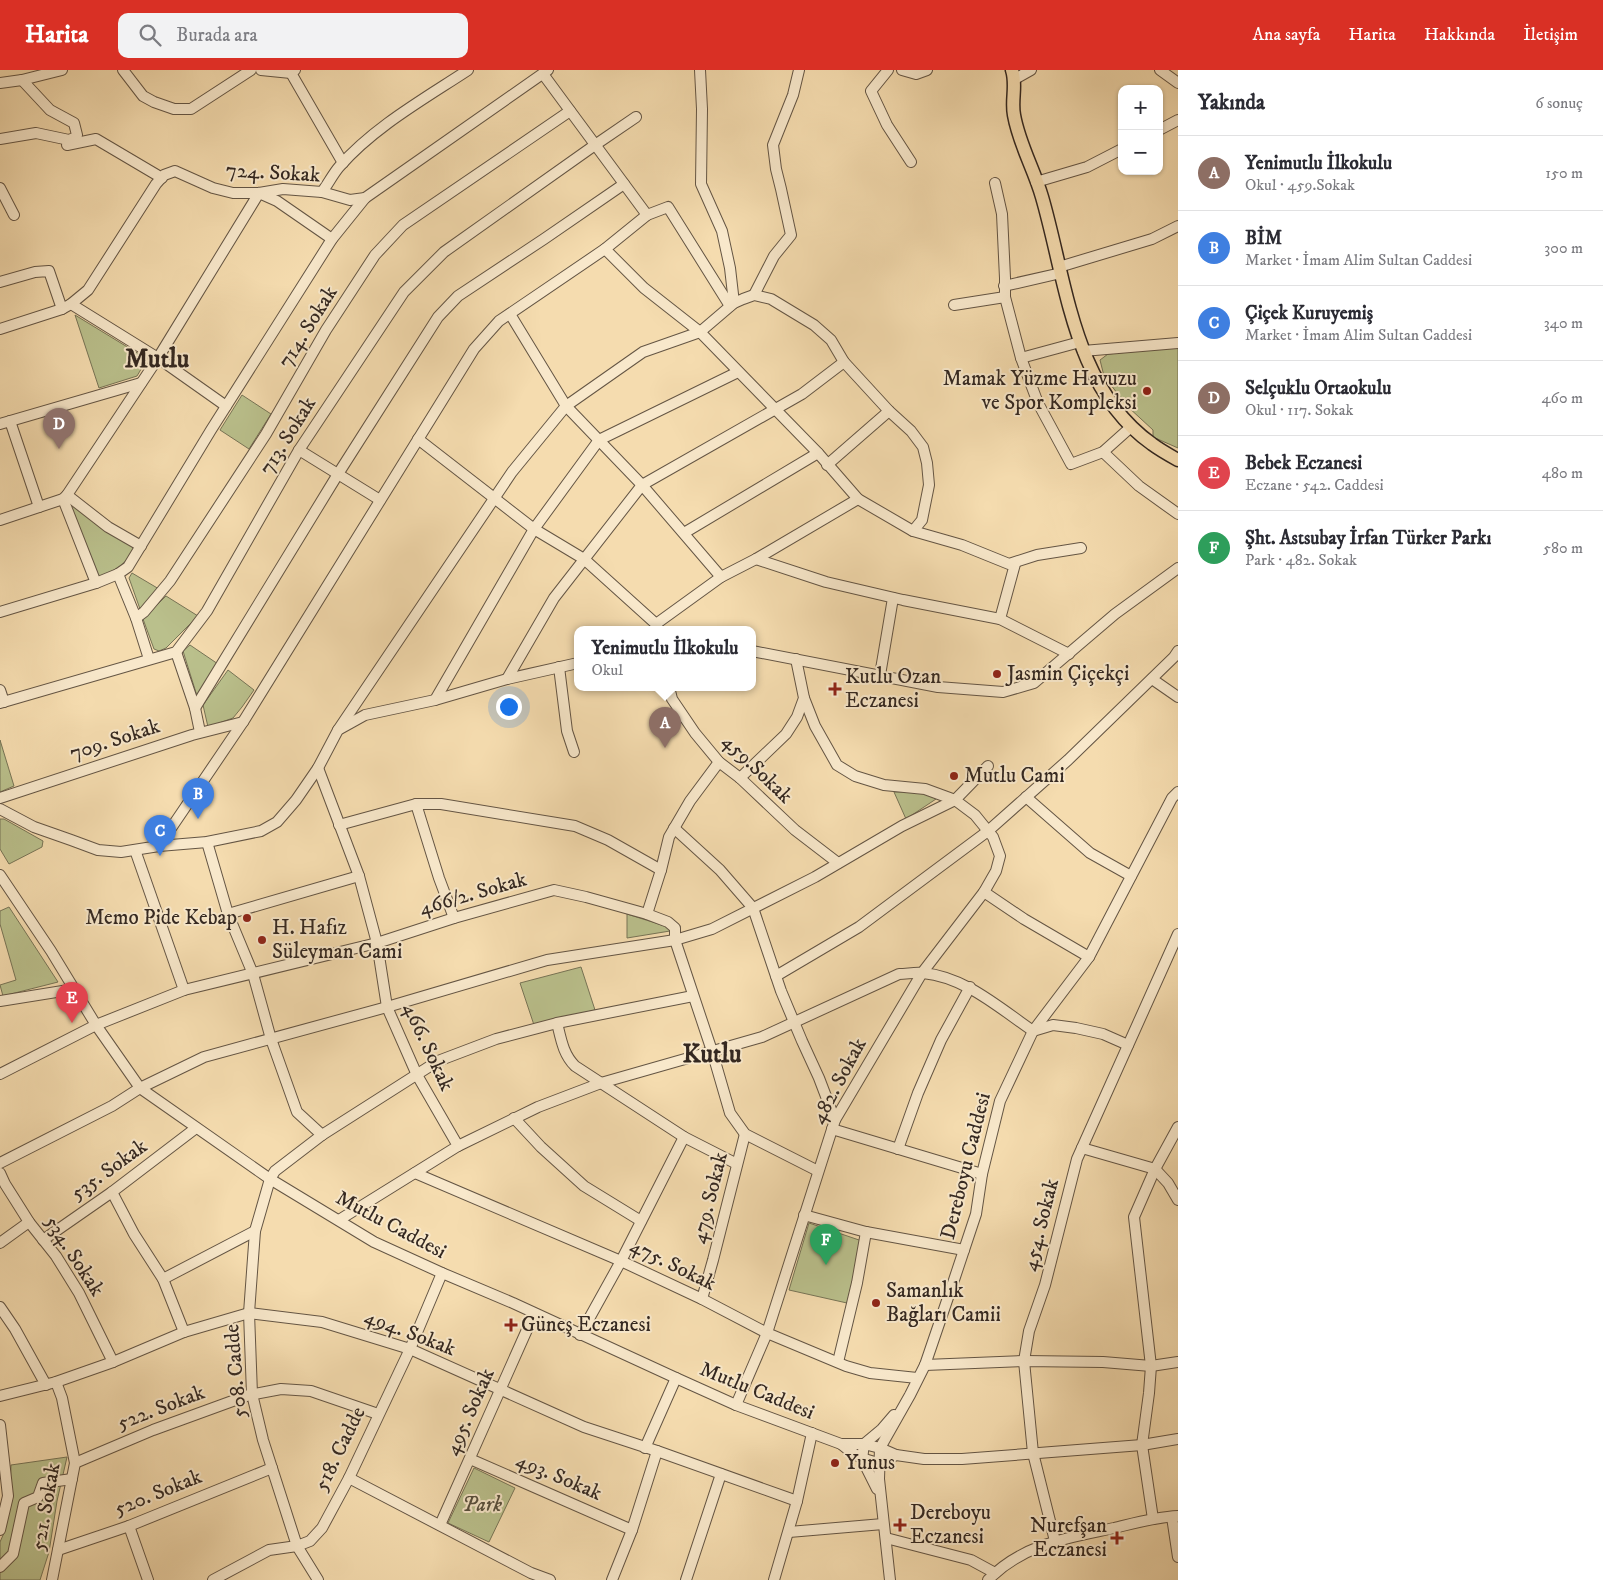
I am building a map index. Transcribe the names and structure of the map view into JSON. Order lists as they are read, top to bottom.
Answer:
{
  "streets": {
    "street": [
      "724. Sokak",
      "714. Sokak",
      "713. Sokak",
      "709. Sokak",
      "459.Sokak",
      "466/2. Sokak",
      "466. Sokak",
      "482. Sokak",
      "Dereboyu Caddesi",
      "535. Sokak",
      "479. Sokak",
      "Mutlu Caddesi",
      "454. Sokak",
      "534. Sokak",
      "475. Sokak",
      "494. Sokak",
      "508. Cadde",
      "522. Sokak",
      "495. Sokak",
      "518. Cadde",
      "493. Sokak",
      "520. Sokak",
      "521. Sokak"
    ]
  },
  "crossings": [
    ["466/2. Sokak", "466. Sokak"],
    ["466/2. Sokak", "Mutlu Caddesi"],
    ["482. Sokak", "Mutlu Caddesi"],
    ["482. Sokak", "475. Sokak"],
    ["Dereboyu Caddesi", "Mutlu Caddesi"],
    ["Dereboyu Caddesi", "475. Sokak"],
    ["535. Sokak", "Mutlu Caddesi"],
    ["535. Sokak", "534. Sokak"],
    ["479. Sokak", "475. Sokak"],
    ["Mutlu Caddesi", "508. Cadde"],
    ["Mutlu Caddesi", "495. Sokak"],
    ["Mutlu Caddesi", "518. Cadde"],
    ["534. Sokak", "494. Sokak"],
    ["494. Sokak", "508. Cadde"],
    ["494. Sokak", "495. Sokak"],
    ["494. Sokak", "518. Cadde"],
    ["494. Sokak", "521. Sokak"],
    ["508. Cadde", "522. Sokak"],
    ["508. Cadde", "518. Cadde"],
    ["508. Cadde", "520. Sokak"],
    ["522. Sokak", "518. Cadde"],
    ["522. Sokak", "521. Sokak"],
    ["495. Sokak", "493. Sokak"],
    ["520. Sokak", "521. Sokak"]
  ],
  "districts": ["Mutlu", "Kutlu"],
  "parks": ["Park"],
  "places": {
    "other": [
      "Mamak Yüzme Havuzu ve Spor Kompleksi",
      "Jasmin Çiçekçi",
      "Mutlu Cami",
      "Memo Pide Kebap",
      "H. Hafız Süleyman Cami",
      "Samanlık Bağları Camii",
      "Yunus"
    ],
    "health": [
      "Kutlu Ozan Eczanesi",
      "Güneş Eczanesi",
      "Dereboyu Eczanesi",
      "Nurefşan Eczanesi"
    ]
  },
  "page": {
    "header": "Harita",
    "search": "Burada ara",
    "nav": [
      "Ana sayfa",
      "Harita",
      "Hakkında",
      "İletişim"
    ],
    "heading": ["Yakında", "6 sonuç"],
    "map_buttons": ["+", "−"],
    "list": [
      {
        "mark": "A",
        "name": "Yenimutlu İlkokulu",
        "note": "Okul · 459.Sokak",
        "value": "150 m"
      },
      {
        "mark": "B",
        "name": "BİM",
        "note": "Market · İmam Alim Sultan Caddesi",
        "value": "300 m"
      },
      {
        "mark": "C",
        "name": "Çiçek Kuruyemiş",
        "note": "Market · İmam Alim Sultan Caddesi",
        "value": "340 m"
      },
      {
        "mark": "D",
        "name": "Selçuklu Ortaokulu",
        "note": "Okul · 117. Sokak",
        "value": "460 m"
      },
      {
        "mark": "E",
        "name": "Bebek Eczanesi",
        "note": "Eczane · 542. Caddesi",
        "value": "480 m"
      },
      {
        "mark": "F",
        "name": "Şht. Astsubay İrfan Türker Parkı",
        "note": "Park · 482. Sokak",
        "value": "580 m"
      }
    ],
    "pins": [
      "D",
      "A",
      "B",
      "C",
      "E",
      "F"
    ],
    "popup": ["Yenimutlu İlkokulu", "Okul"]
  }
}
